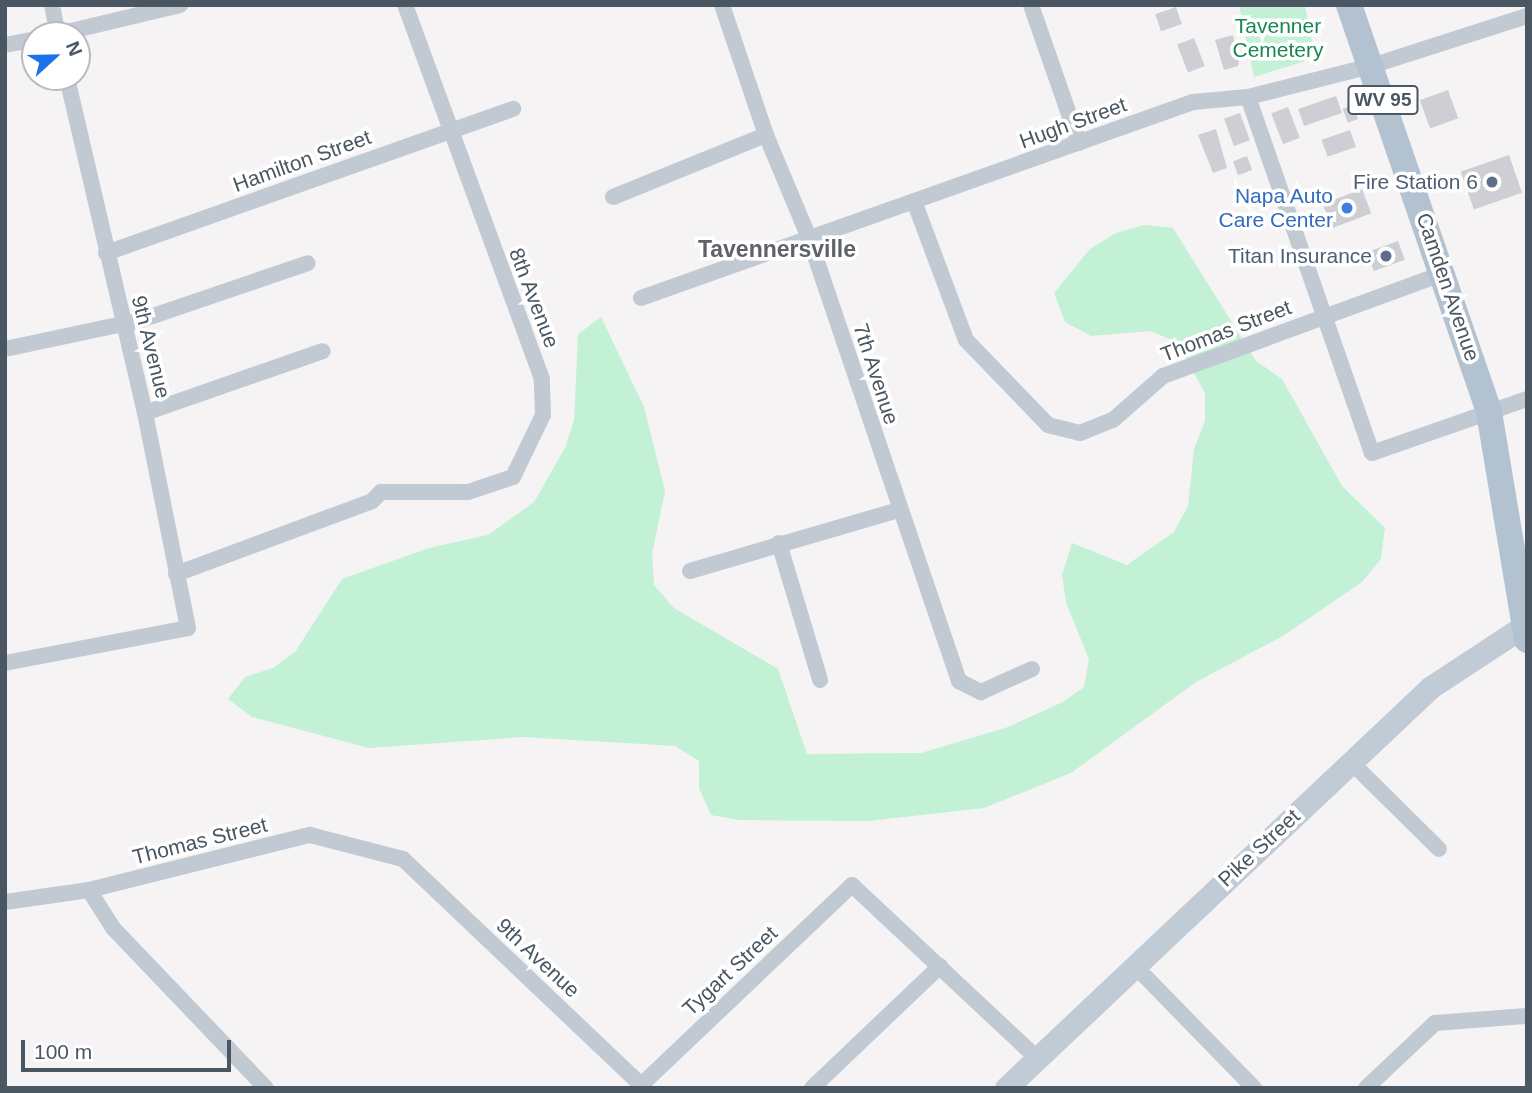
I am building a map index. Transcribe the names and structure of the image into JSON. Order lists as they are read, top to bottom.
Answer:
{
  "streets": {
    "main road": ["WV 95", "Camden Avenue", "Pike Street"],
    "street": [
      "Hugh Street",
      "Hamilton Street",
      "8th Avenue",
      "Thomas Street",
      "9th Avenue",
      "7th Avenue",
      "Tygart Street"
    ]
  },
  "crossings": [
    ["Hugh Street", "Camden Avenue"],
    ["Hugh Street", "Thomas Street"],
    ["Hugh Street", "7th Avenue"],
    ["Hamilton Street", "8th Avenue"],
    ["Hamilton Street", "9th Avenue"],
    ["Camden Avenue", "Thomas Street"],
    ["Camden Avenue", "Pike Street"],
    ["8th Avenue", "9th Avenue"],
    ["Thomas Street", "9th Avenue"],
    ["9th Avenue", "Tygart Street"]
  ],
  "districts": ["Tavennersville"],
  "parks": ["Tavenner Cemetery"],
  "places": ["Fire Station 6", "Napa Auto Care Center", "Titan Insurance"],
  "scale_bar": "100 m",
  "north": "right"
}
